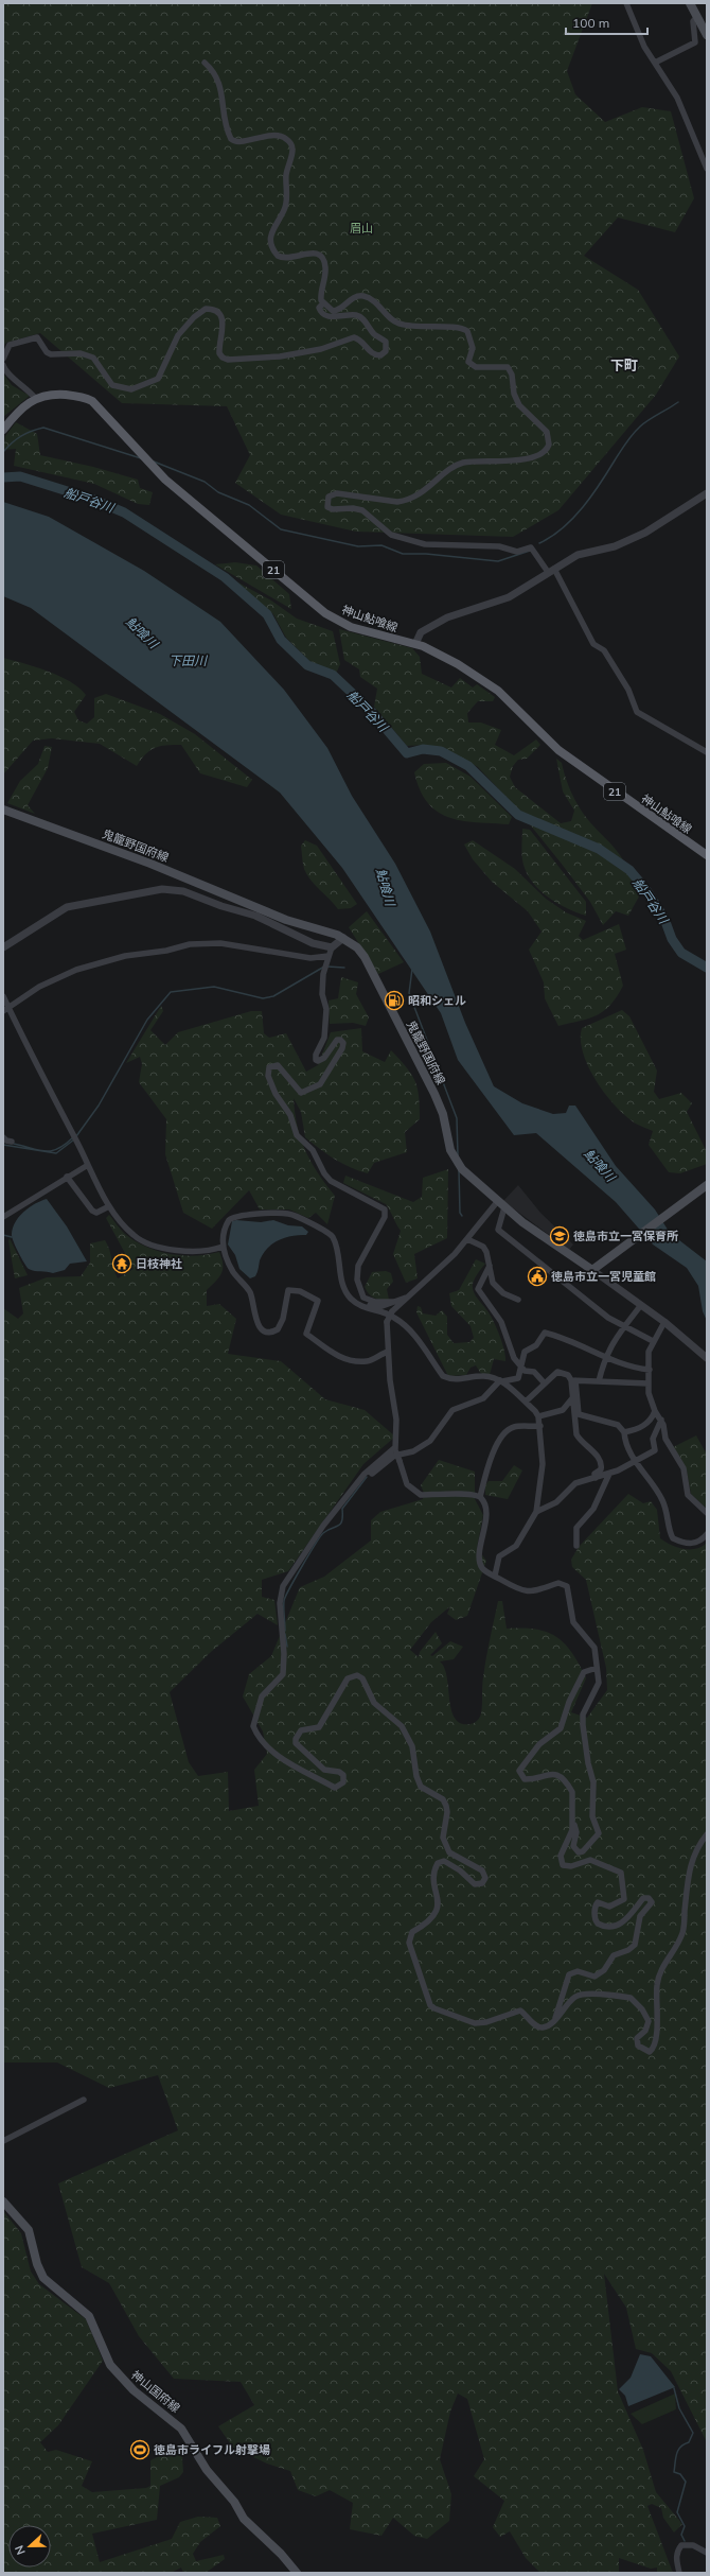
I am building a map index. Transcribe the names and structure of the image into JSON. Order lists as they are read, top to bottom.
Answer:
{
  "streets": {
    "main road": [
      "21",
      "神山鮎喰線",
      "鬼籠野国府線",
      "神山国府線"
    ]
  },
  "districts": ["下町"],
  "water": ["船戸谷川", "鮎喰川", "下田川"],
  "parks": ["眉山"],
  "places": {
    "fuel station": ["昭和シェル"],
    "school or university": ["徳島市立一宮保育所"],
    "temple": ["日枝神社"],
    "public building": ["徳島市立一宮児童館"],
    "sports": ["徳島市ライフル射撃場"]
  },
  "scale_bar": "100 m",
  "north": "left"
}
